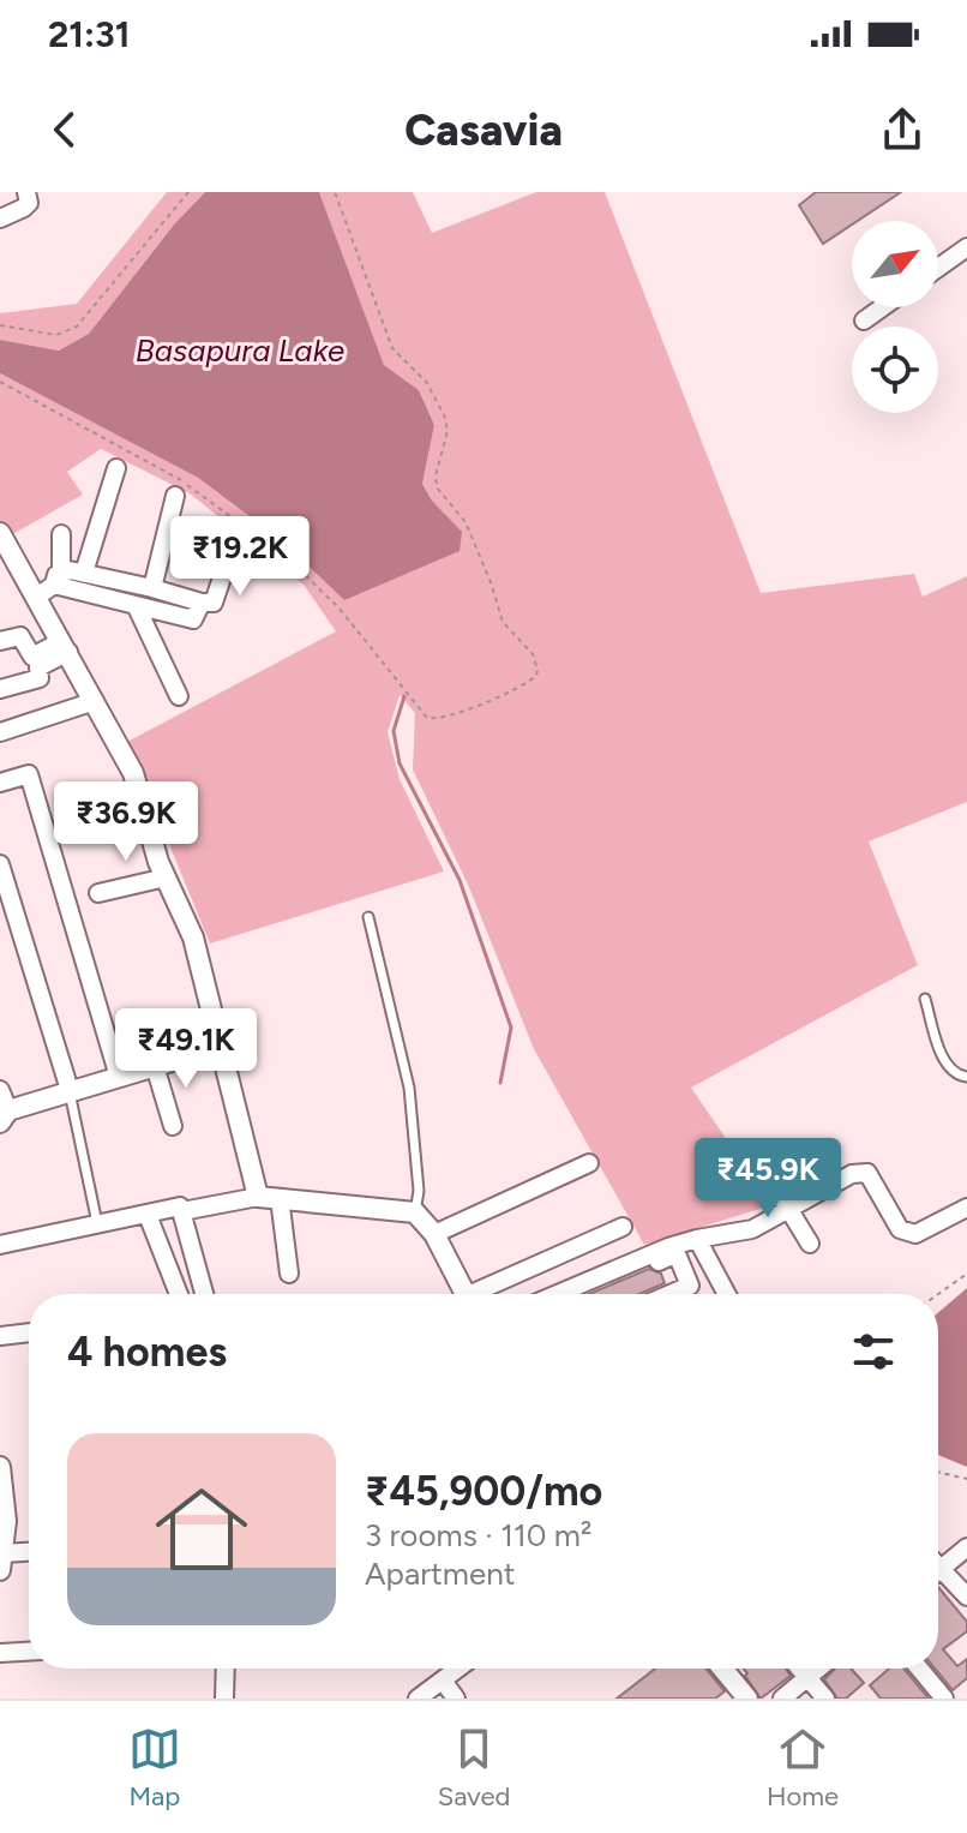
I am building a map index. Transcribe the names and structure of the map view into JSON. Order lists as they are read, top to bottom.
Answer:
{
  "water": ["Basapura Lake"],
  "north": "top right",
  "page": {
    "status": "21:31",
    "header": "Casavia",
    "price": [
      "₹19.2K",
      "₹36.9K",
      "₹49.1K",
      "₹45.9K"
    ],
    "heading": "4 homes",
    "list": [
      {
        "name": "₹45,900/mo",
        "note": "3 rooms · 110 m² · Apartment"
      }
    ],
    "tabs": ["Map", "Saved", "Home"]
  }
}
